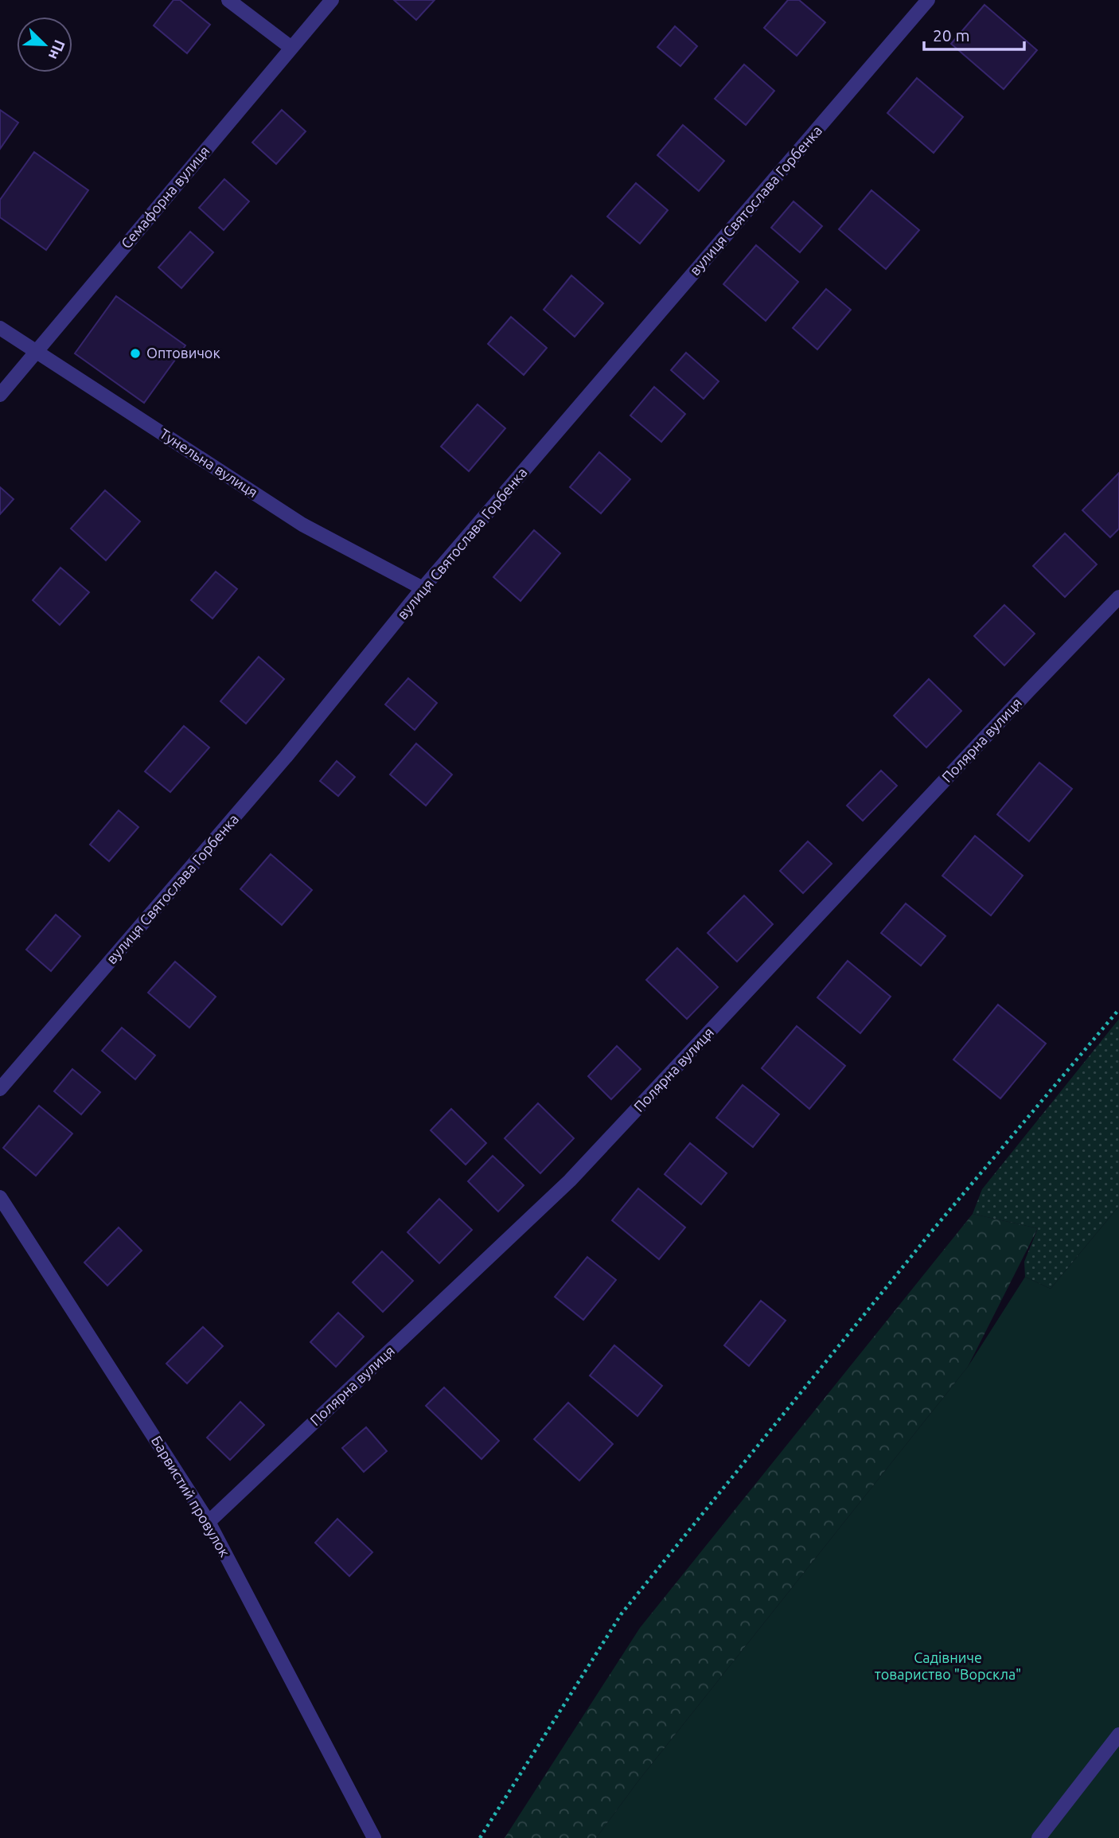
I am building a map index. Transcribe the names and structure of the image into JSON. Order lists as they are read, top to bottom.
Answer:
{
  "streets": {
    "street": [
      "Семафорна вулиця",
      "вулиця Святослава Горбенка",
      "Тунельна вулиця",
      "Полярна вулиця",
      "Барвистий провулок"
    ]
  },
  "crossings": [
    ["Семафорна вулиця", "Тунельна вулиця"],
    ["вулиця Святослава Горбенка", "Тунельна вулиця"],
    ["Полярна вулиця", "Барвистий провулок"]
  ],
  "parks": ["Садівниче товариство \"Ворскла\""],
  "places": ["Оптовичок"],
  "scale_bar": "20 m",
  "north": "bottom right"
}
